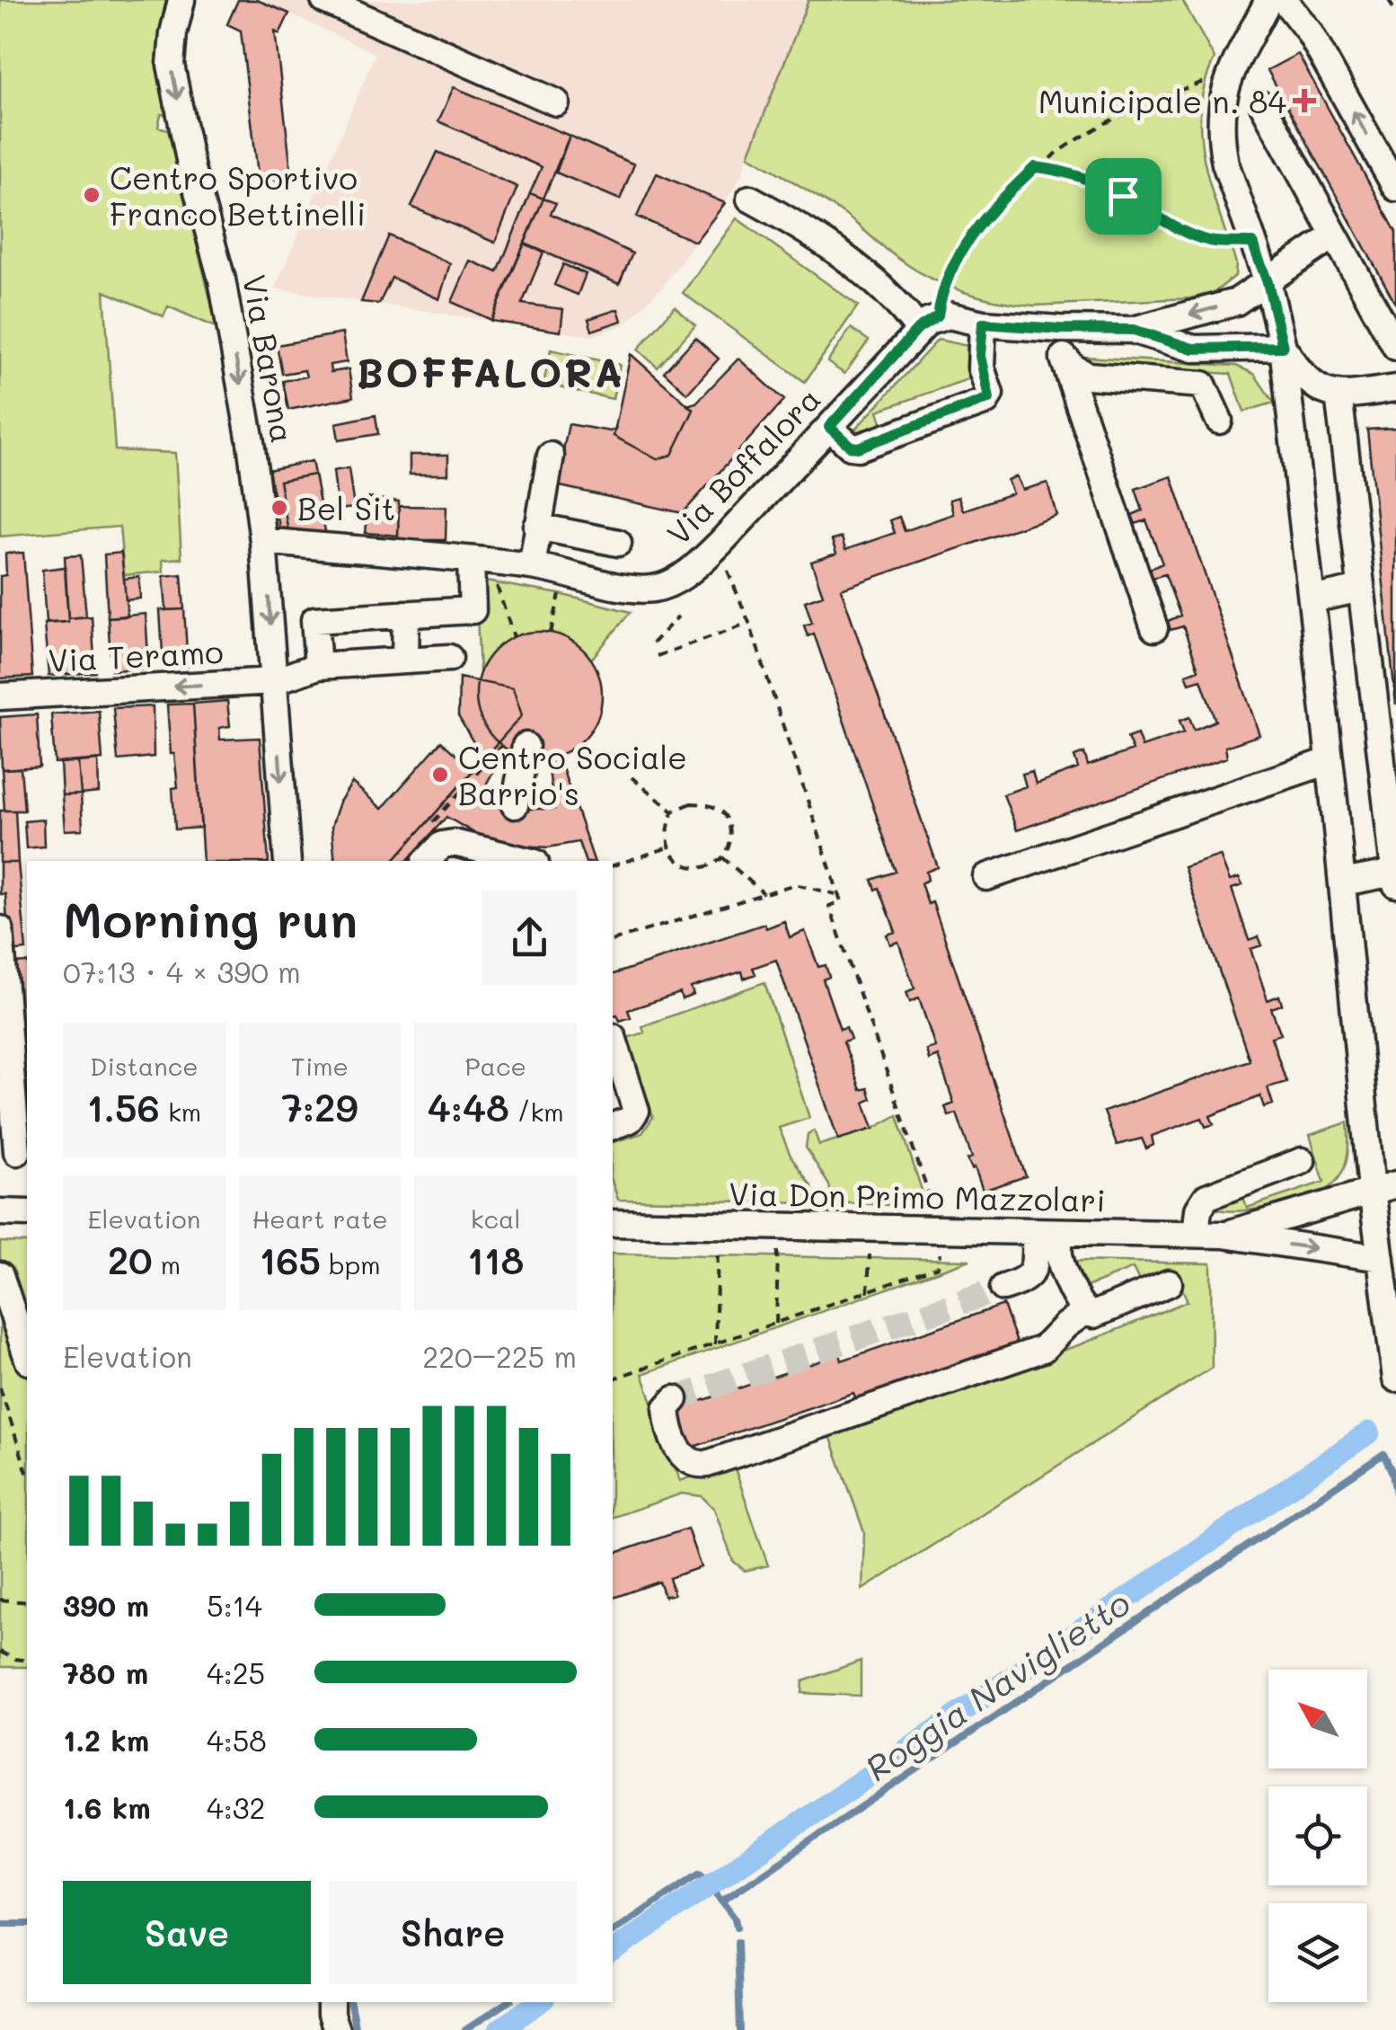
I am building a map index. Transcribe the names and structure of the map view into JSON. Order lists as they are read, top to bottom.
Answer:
{
  "streets": {
    "street": [
      "Via Barona",
      "Via Boffalora",
      "Via Teramo",
      "Via Don Primo Mazzolari"
    ]
  },
  "crossings": [
    ["Via Barona", "Via Boffalora"],
    ["Via Barona", "Via Teramo"]
  ],
  "one_way": ["Via Barona", "Via Teramo"],
  "districts": ["BOFFALORA"],
  "water": ["Roggia Naviglietto"],
  "places": {
    "health": ["Municipale n. 84"],
    "other": ["Centro Sportivo Franco Bettinelli", "Bel Sit", "Centro Sociale Barrio's"]
  },
  "north": "top left",
  "page": {
    "heading": ["Morning run", "07:13 · 4 × 390 m"],
    "stats": [
      ["Distance", "1.56 km"],
      ["Time", "7:29"],
      ["Pace", "4:48 /km"],
      ["Elevation", "20 m"],
      ["Heart rate", "165 bpm"],
      ["kcal", "118"]
    ],
    "chart": ["Elevation", "220–225 m"],
    "list": [
      {
        "name": "390 m",
        "note": "5:14"
      },
      {
        "name": "780 m",
        "note": "4:25"
      },
      {
        "name": "1.2 km",
        "note": "4:58"
      },
      {
        "name": "1.6 km",
        "note": "4:32"
      }
    ],
    "buttons": ["Save", "Share"]
  }
}
